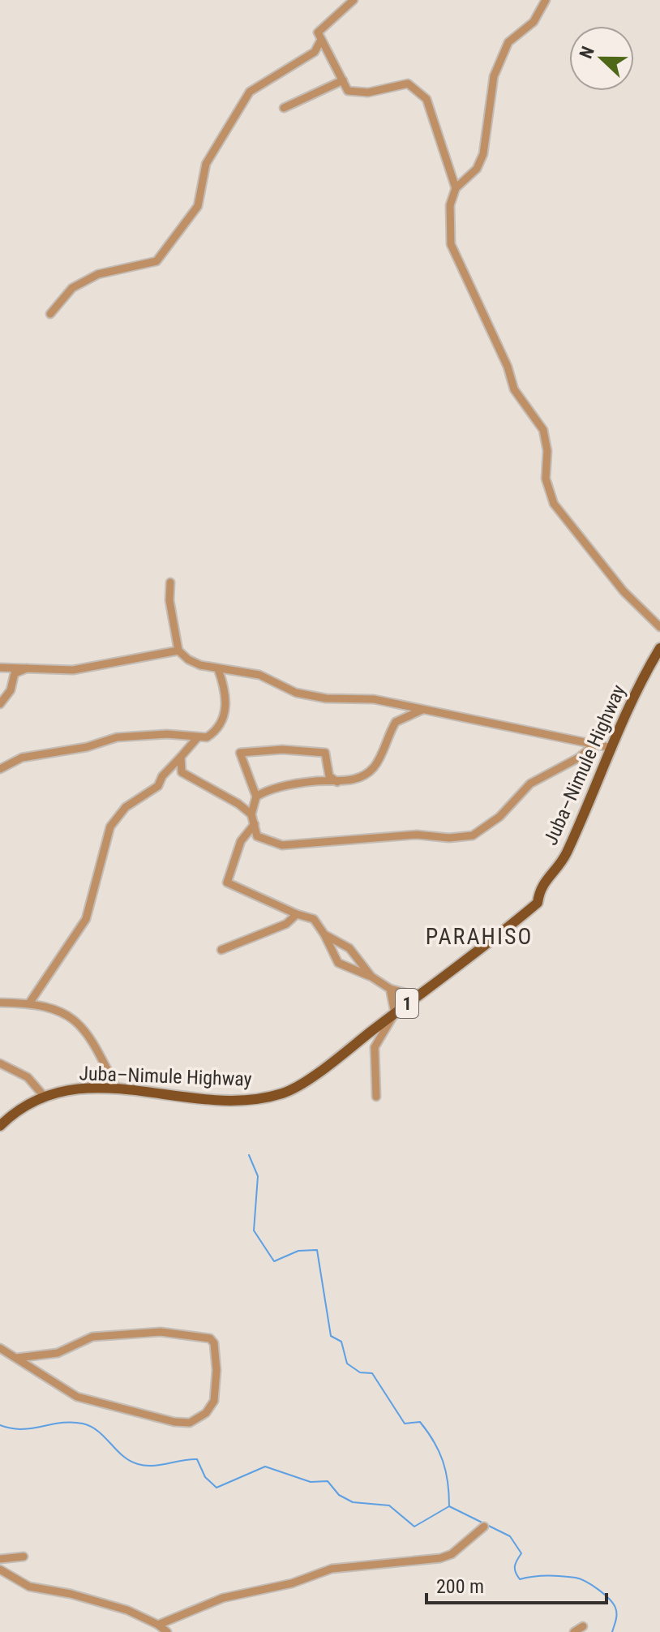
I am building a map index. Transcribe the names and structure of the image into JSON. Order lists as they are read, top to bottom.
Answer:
{
  "streets": {
    "main road": ["Juba–Nimule Highway", "1"]
  },
  "districts": ["PARAHISO"],
  "scale_bar": "200 m",
  "north": "left"
}
